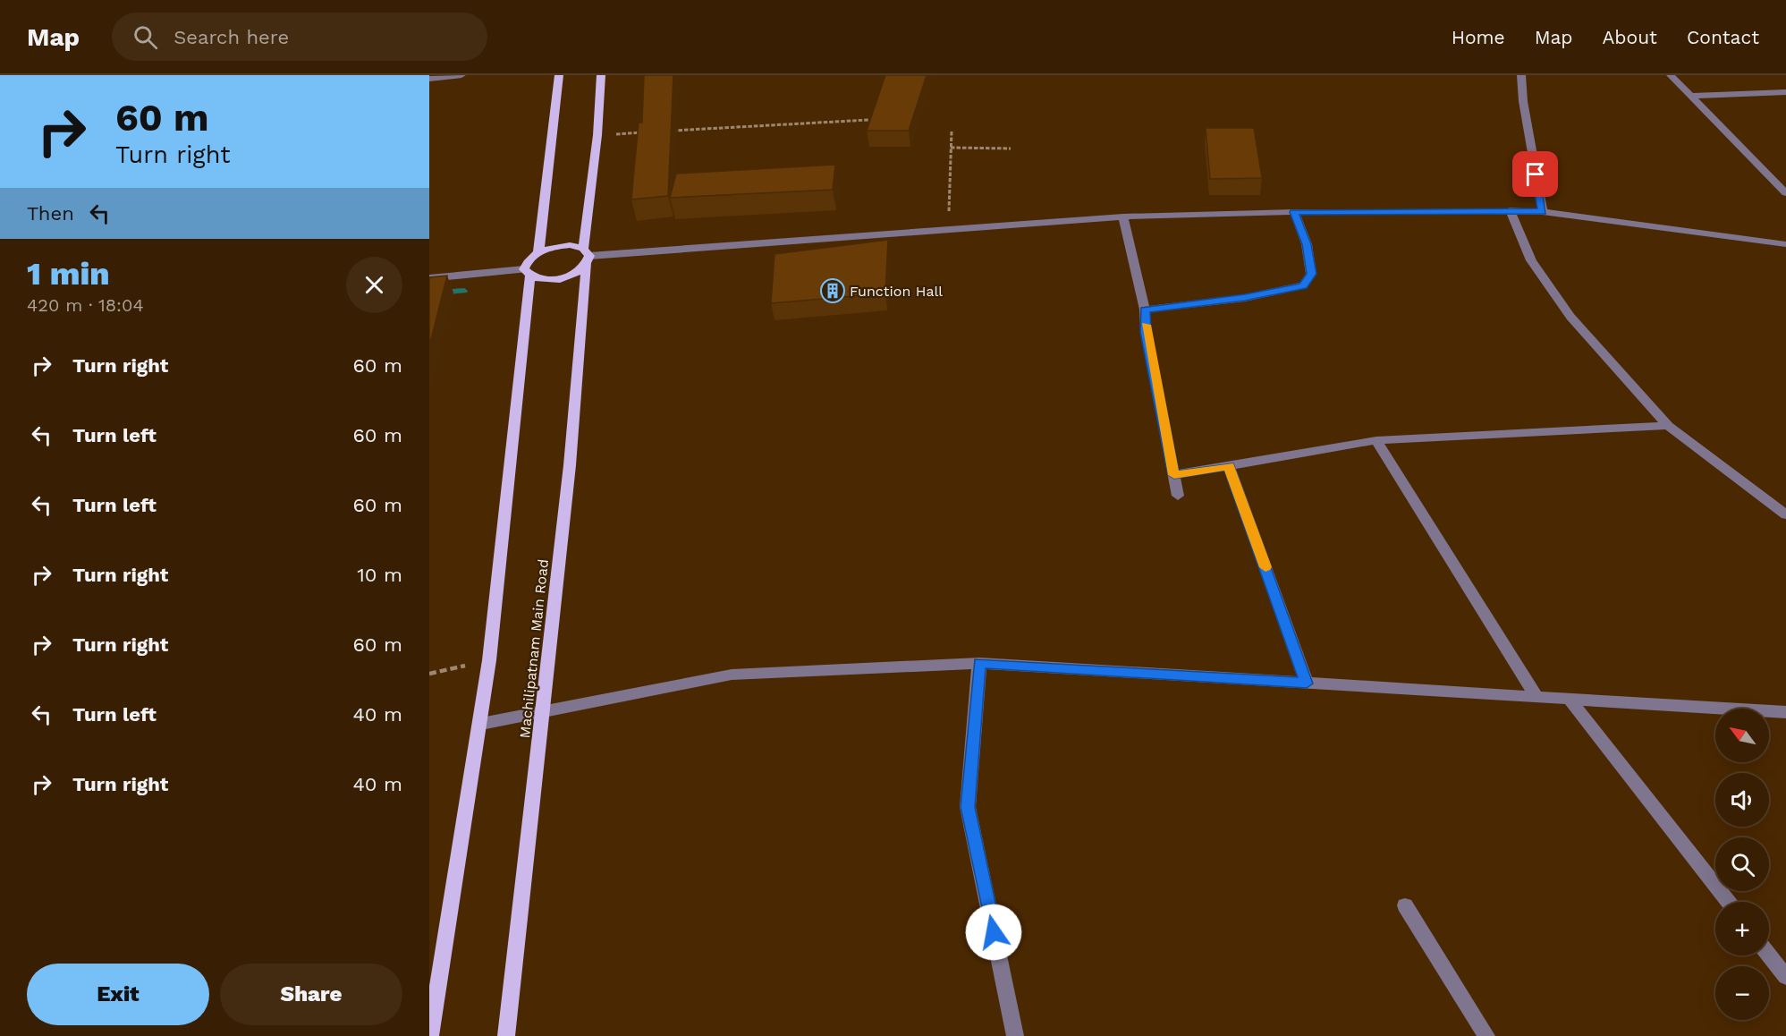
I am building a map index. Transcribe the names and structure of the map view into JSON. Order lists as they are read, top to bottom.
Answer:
{
  "streets": {
    "main road": ["Machilipatnam Main Road"]
  },
  "places": {
    "building": ["Function Hall"]
  },
  "north": "top left",
  "page": {
    "header": "Map",
    "search": "Search here",
    "nav": [
      "Home",
      "Map",
      "About",
      "Contact"
    ],
    "turn": ["60 m", "Turn right"],
    "then": "Then",
    "heading": ["1 min", "420 m · 18:04"],
    "list": [
      {
        "name": "Turn right",
        "value": "60 m"
      },
      {
        "name": "Turn left",
        "value": "60 m"
      },
      {
        "name": "Turn left",
        "value": "60 m"
      },
      {
        "name": "Turn right",
        "value": "10 m"
      },
      {
        "name": "Turn right",
        "value": "60 m"
      },
      {
        "name": "Turn left",
        "value": "40 m"
      },
      {
        "name": "Turn right",
        "value": "40 m"
      }
    ],
    "map_buttons": ["+", "−"],
    "buttons": ["Exit", "Share"]
  }
}
